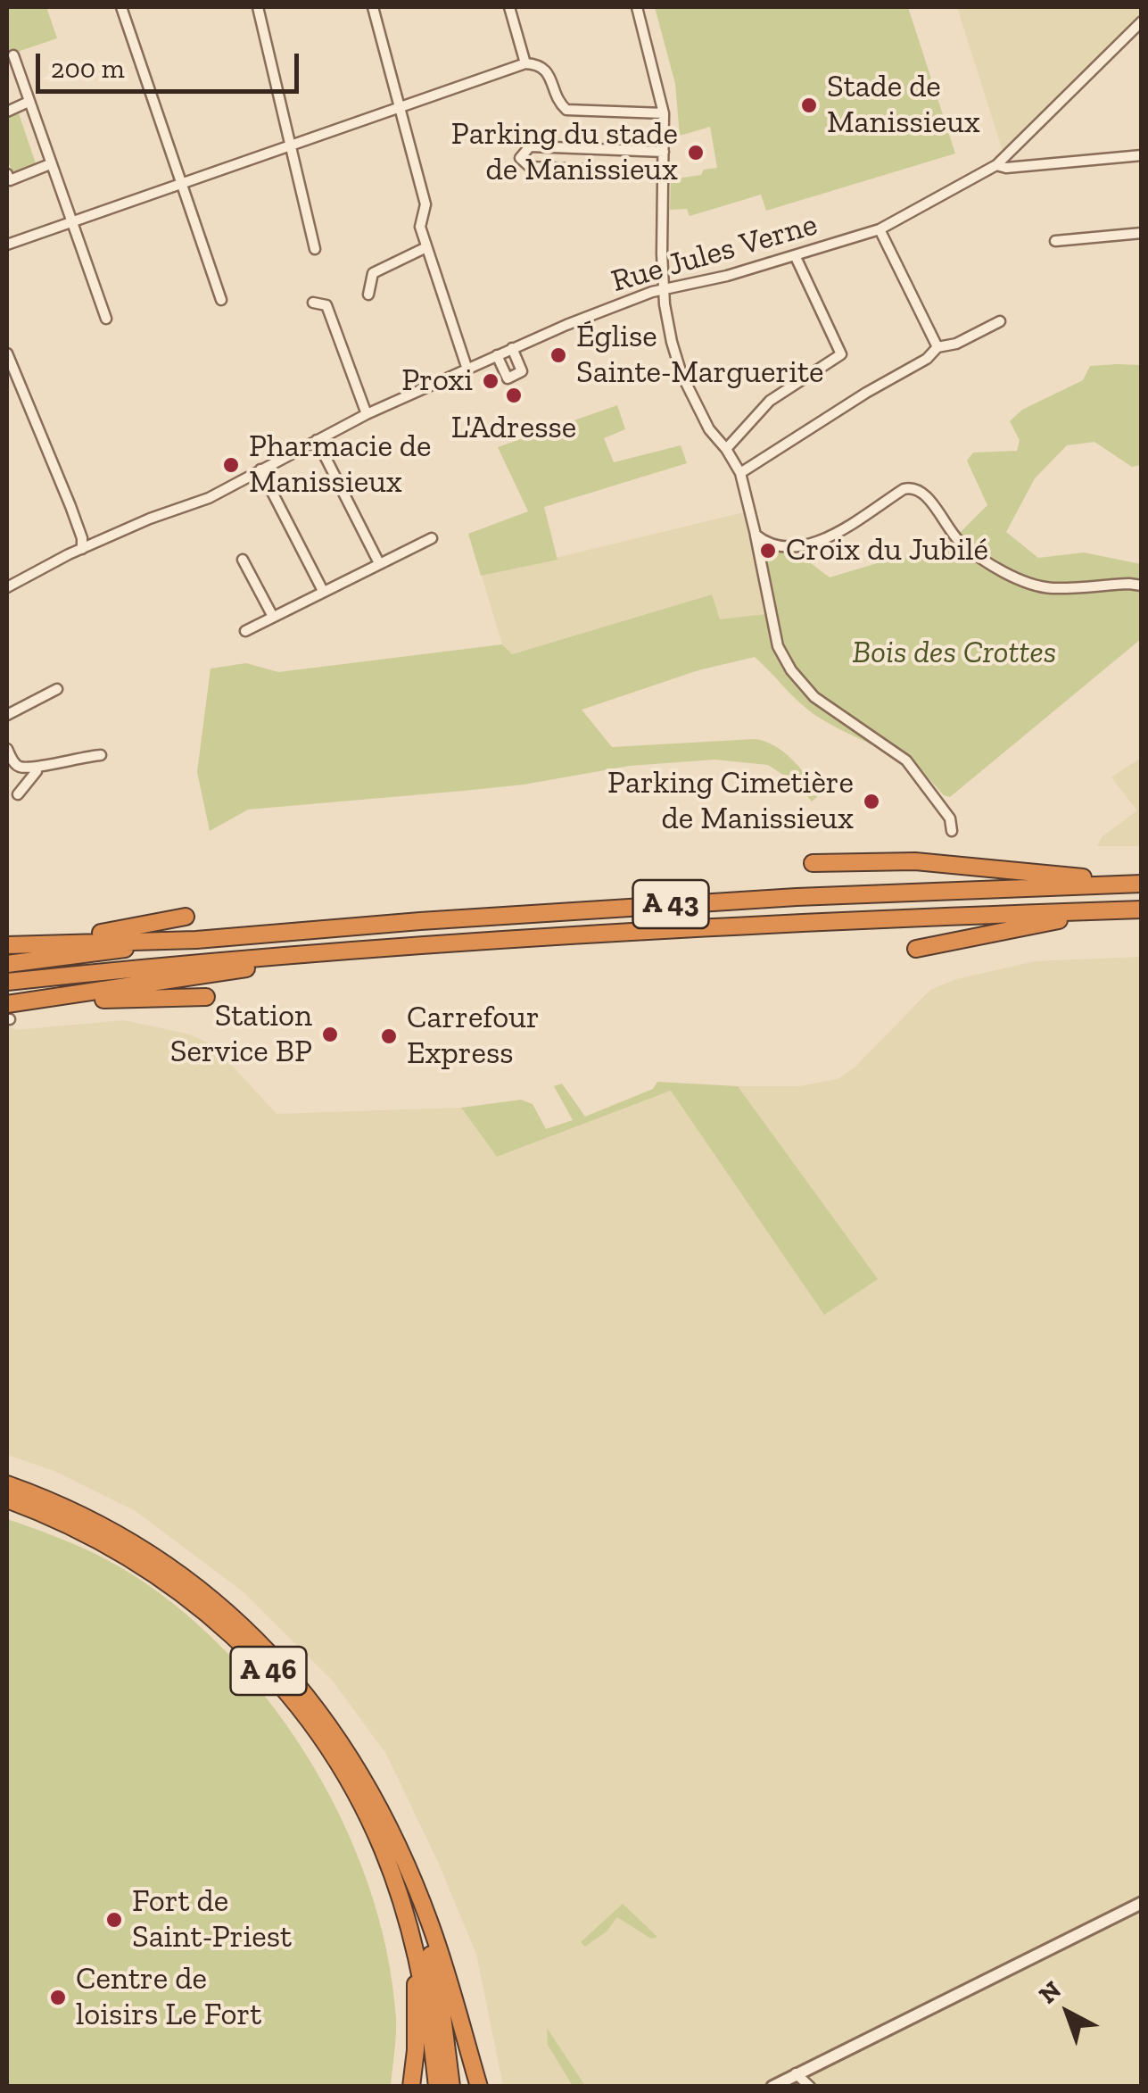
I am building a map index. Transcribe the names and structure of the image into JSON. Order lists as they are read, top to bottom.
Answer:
{
  "streets": {
    "highway": ["A 43", "A 46"],
    "street": ["Rue Jules Verne"]
  },
  "parks": ["Bois des Crottes"],
  "places": [
    "Stade de Manissieux",
    "Parking du stade de Manissieux",
    "Église Sainte-Marguerite",
    "Proxi",
    "L'Adresse",
    "Pharmacie de Manissieux",
    "Croix du Jubilé",
    "Parking Cimetière de Manissieux",
    "Station Service BP",
    "Carrefour Express",
    "Fort de Saint-Priest",
    "Centre de loisirs Le Fort"
  ],
  "scale_bar": "200 m",
  "north": "top left"
}
